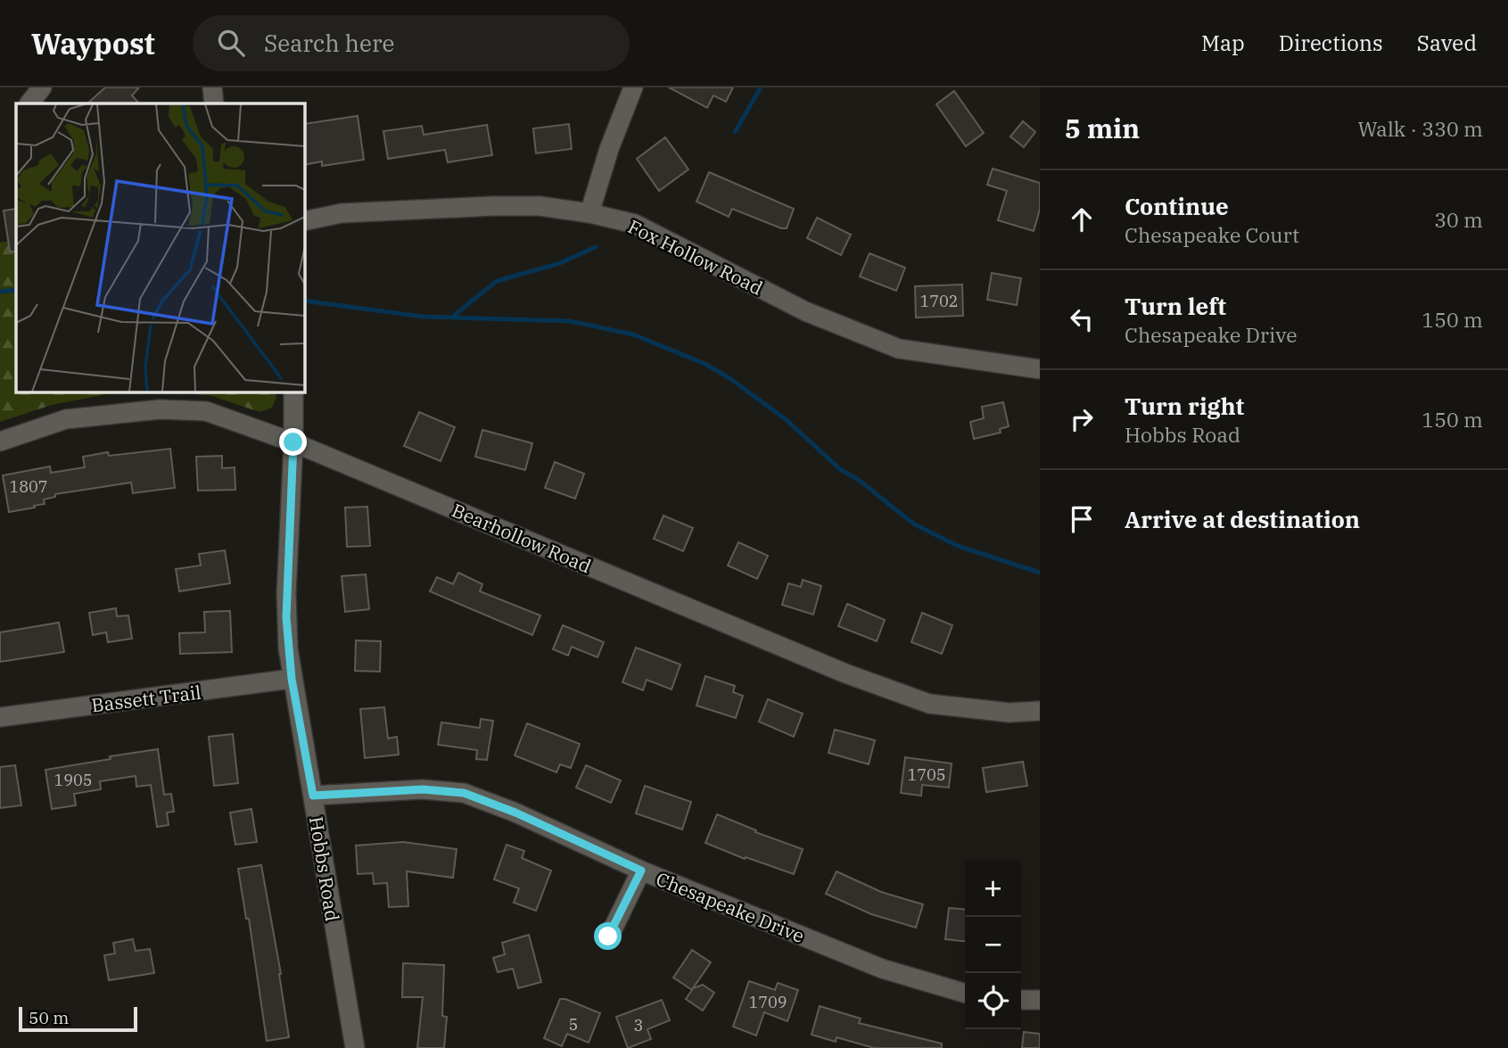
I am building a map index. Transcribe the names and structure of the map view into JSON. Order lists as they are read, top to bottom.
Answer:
{
  "streets": {
    "street": [
      "Fox Hollow Road",
      "Bearhollow Road",
      "Bassett Trail",
      "Hobbs Road",
      "Chesapeake Drive"
    ]
  },
  "crossings": [
    ["Bearhollow Road", "Hobbs Road"],
    ["Bassett Trail", "Hobbs Road"],
    ["Hobbs Road", "Chesapeake Drive"]
  ],
  "house_numbers": [
    "1702",
    "1807",
    "1705",
    "1905",
    "1709",
    "5",
    "3"
  ],
  "scale_bar": "50 m",
  "page": {
    "header": "Waypost",
    "search": "Search here",
    "nav": ["Map", "Directions", "Saved"],
    "heading": ["5 min", "Walk · 330 m"],
    "list": [
      ["Continue", "Chesapeake Court", "30 m"],
      ["Turn left", "Chesapeake Drive", "150 m"],
      ["Turn right", "Hobbs Road", "150 m"],
      "Arrive at destination"
    ],
    "map_buttons": ["+", "−"],
    "scale": "50 m"
  }
}
